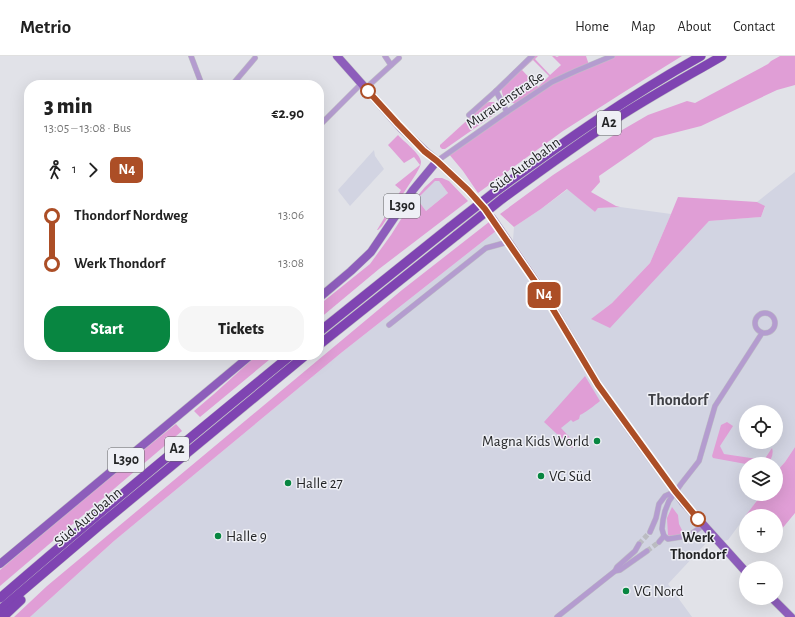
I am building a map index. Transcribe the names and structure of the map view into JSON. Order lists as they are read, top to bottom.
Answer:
{
  "streets": {
    "highway": ["A2", "Süd Autobahn"],
    "main road": ["L390"],
    "street": ["Murauenstraße"]
  },
  "crossings": [
    ["Murauenstraße", "L390"]
  ],
  "districts": ["Thondorf"],
  "places": [
    "Magna Kids World",
    "VG Süd",
    "Halle 27",
    "Werk Thondorf",
    "Halle 9",
    "VG Nord"
  ],
  "lines": ["bus line N4"],
  "page": {
    "header": "Metrio",
    "nav": [
      "Home",
      "Map",
      "About",
      "Contact"
    ],
    "on_map": "N4",
    "heading": ["3 min", "13:05 – 13:08 · Bus", "€2.90"],
    "legs": ["1", "N4"],
    "list": [
      {
        "name": "Thondorf Nordweg",
        "value": "13:06"
      },
      {
        "name": "Werk Thondorf",
        "value": "13:08"
      }
    ],
    "buttons": ["Start", "Tickets"],
    "map_buttons": ["+", "−"]
  }
}
